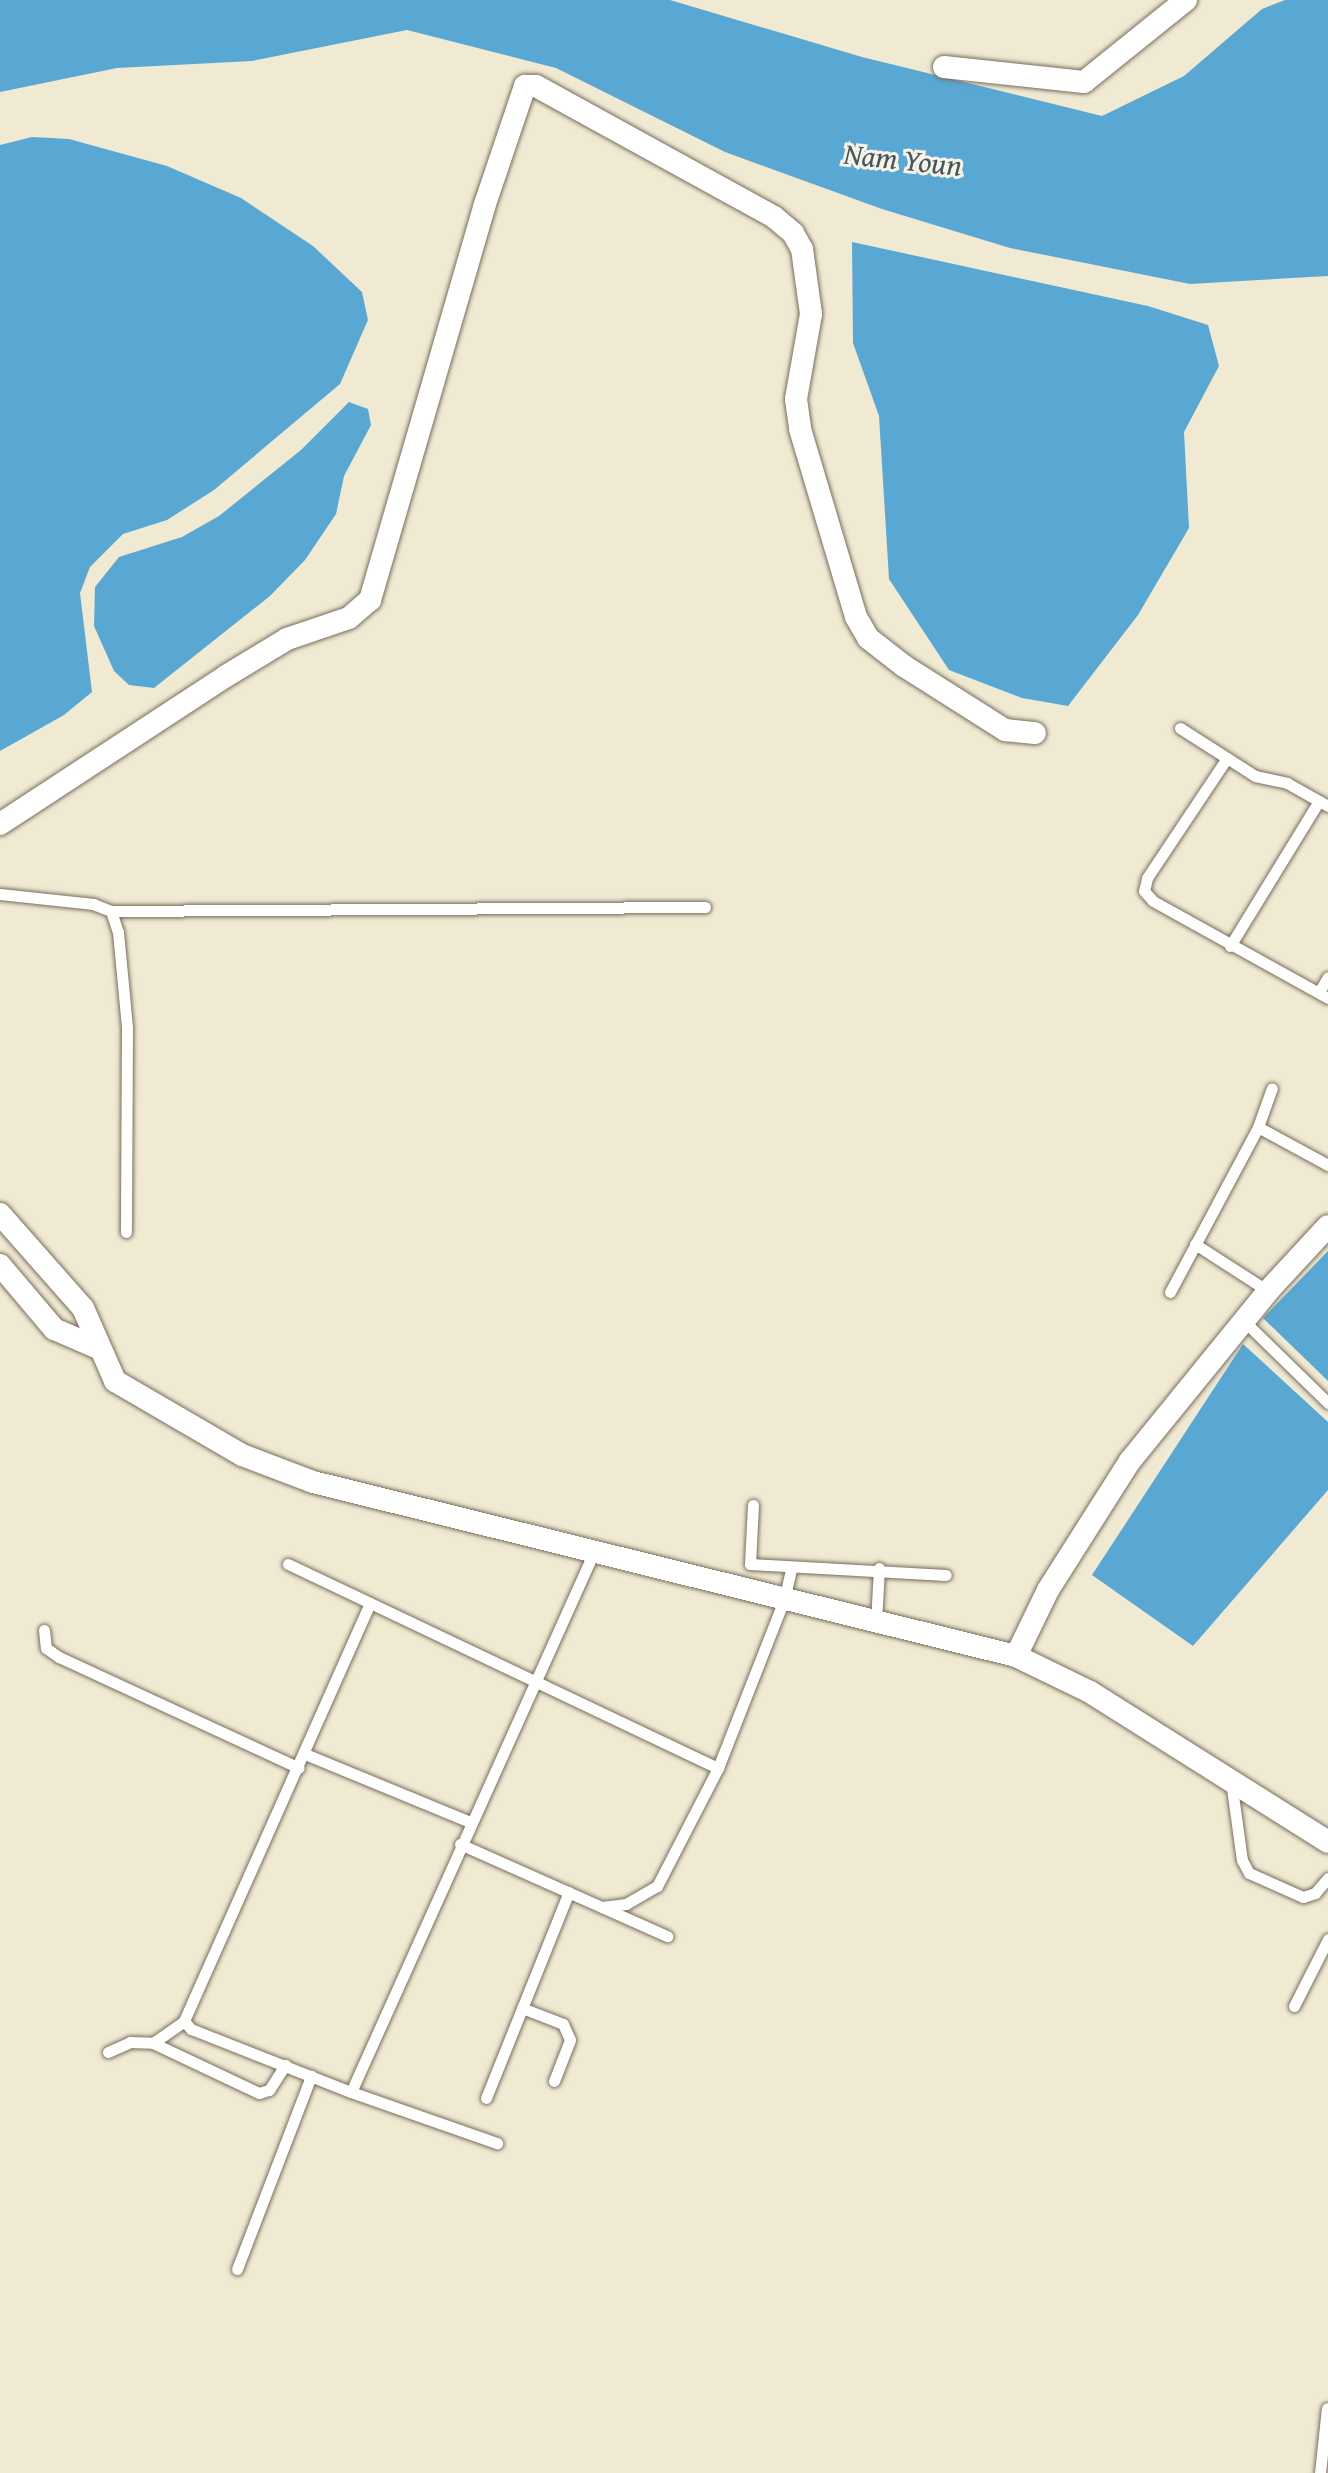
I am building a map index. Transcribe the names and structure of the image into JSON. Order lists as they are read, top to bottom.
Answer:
{
  "water": ["Nam Youn"]
}
